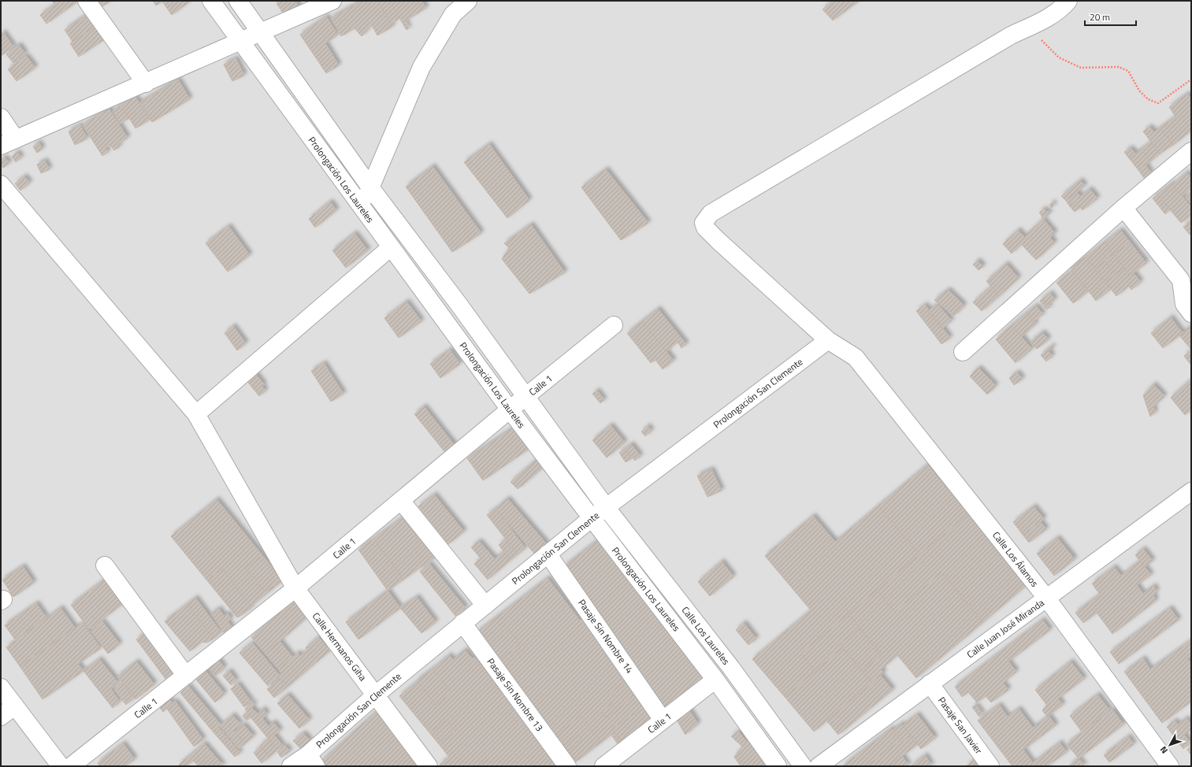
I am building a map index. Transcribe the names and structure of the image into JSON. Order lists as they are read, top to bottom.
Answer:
{
  "streets": {
    "street": [
      "Prolongación Los Laureles",
      "Calle 1",
      "Prolongación San Clemente",
      "Calle Los Álamos",
      "Calle Juan José Miranda",
      "Calle Los Laureles",
      "Pasaje Sin Nombre 14",
      "Calle Hermanos Giha",
      "Pasaje Sin Nombre 13",
      "Pasaje San Javier"
    ]
  },
  "crossings": [
    ["Prolongación Los Laureles", "Calle 1"],
    ["Prolongación Los Laureles", "Prolongación San Clemente"],
    ["Prolongación Los Laureles", "Calle Los Laureles"],
    ["Calle 1", "Pasaje Sin Nombre 14"],
    ["Calle 1", "Calle Hermanos Giha"],
    ["Prolongación San Clemente", "Calle Los Álamos"],
    ["Prolongación San Clemente", "Calle Los Laureles"],
    ["Prolongación San Clemente", "Pasaje Sin Nombre 14"],
    ["Prolongación San Clemente", "Calle Hermanos Giha"],
    ["Prolongación San Clemente", "Pasaje Sin Nombre 13"],
    ["Calle Los Álamos", "Calle Juan José Miranda"],
    ["Calle Juan José Miranda", "Pasaje San Javier"]
  ],
  "scale_bar": "20 m",
  "north": "bottom left"
}
